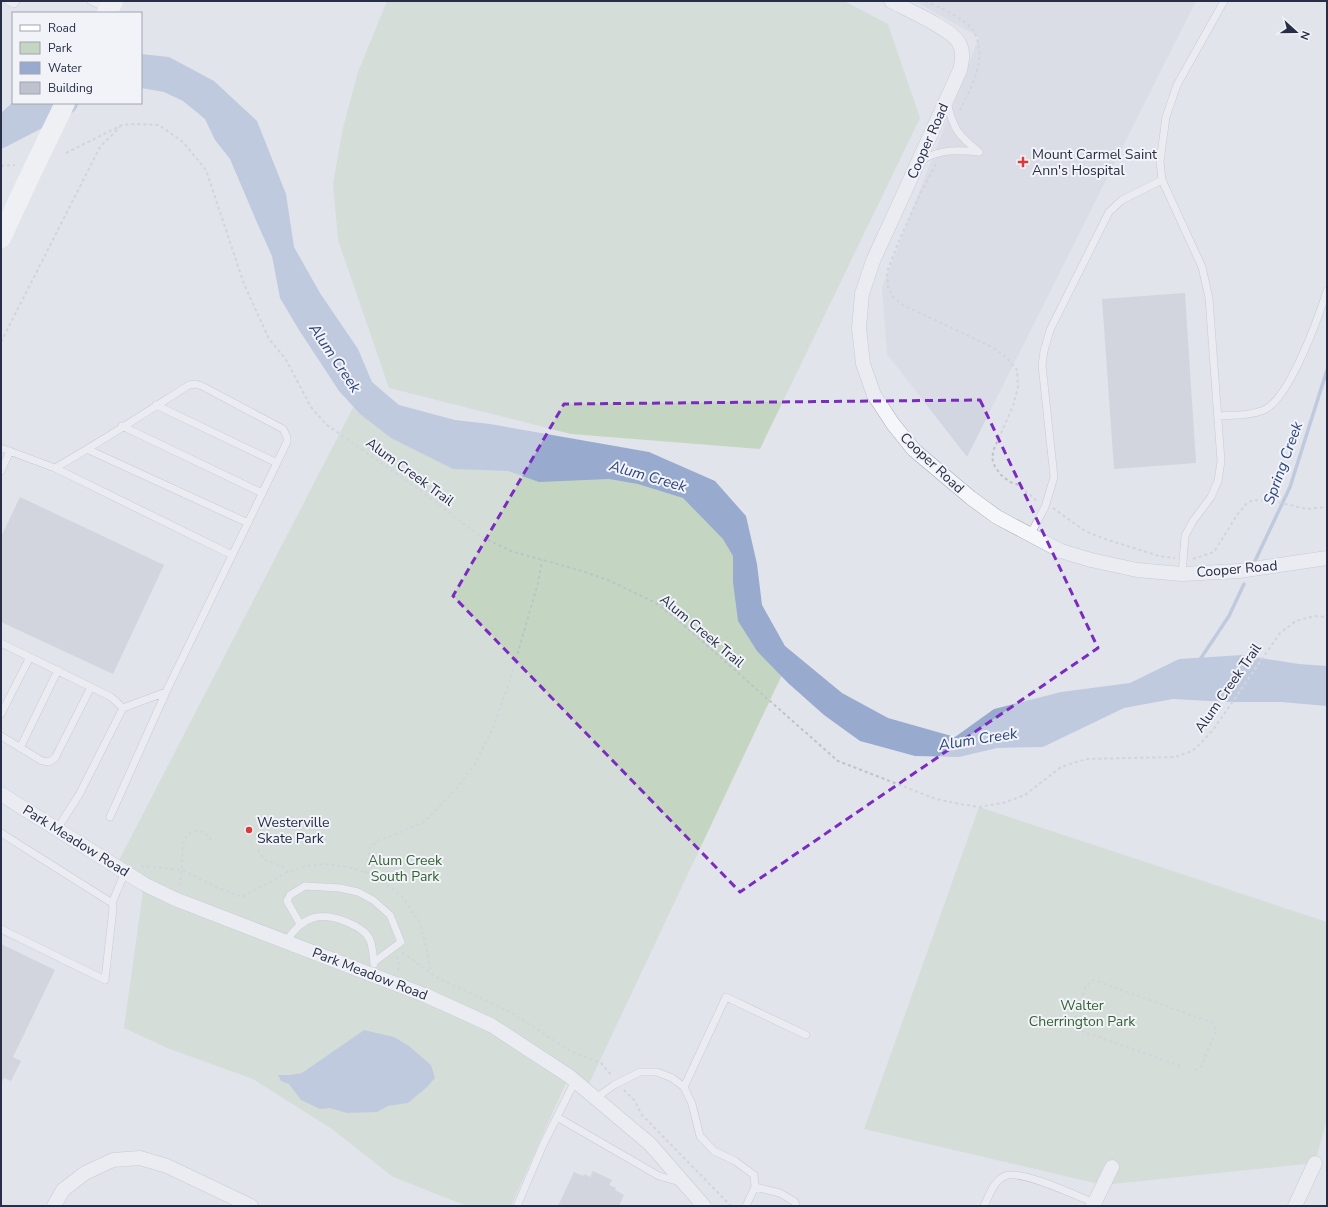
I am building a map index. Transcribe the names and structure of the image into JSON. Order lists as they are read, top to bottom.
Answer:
{
  "streets": {
    "street": ["Cooper Road", "Park Meadow Road"],
    "path": ["Alum Creek Trail"]
  },
  "water": ["Alum Creek", "Spring Creek"],
  "parks": ["Alum Creek South Park", "Walter Cherrington Park"],
  "places": {
    "health": ["Mount Carmel Saint Ann's Hospital"],
    "other": ["Westerville Skate Park"]
  },
  "legend": [
    "Road",
    "Park",
    "Water",
    "Building"
  ],
  "north": "right"
}
